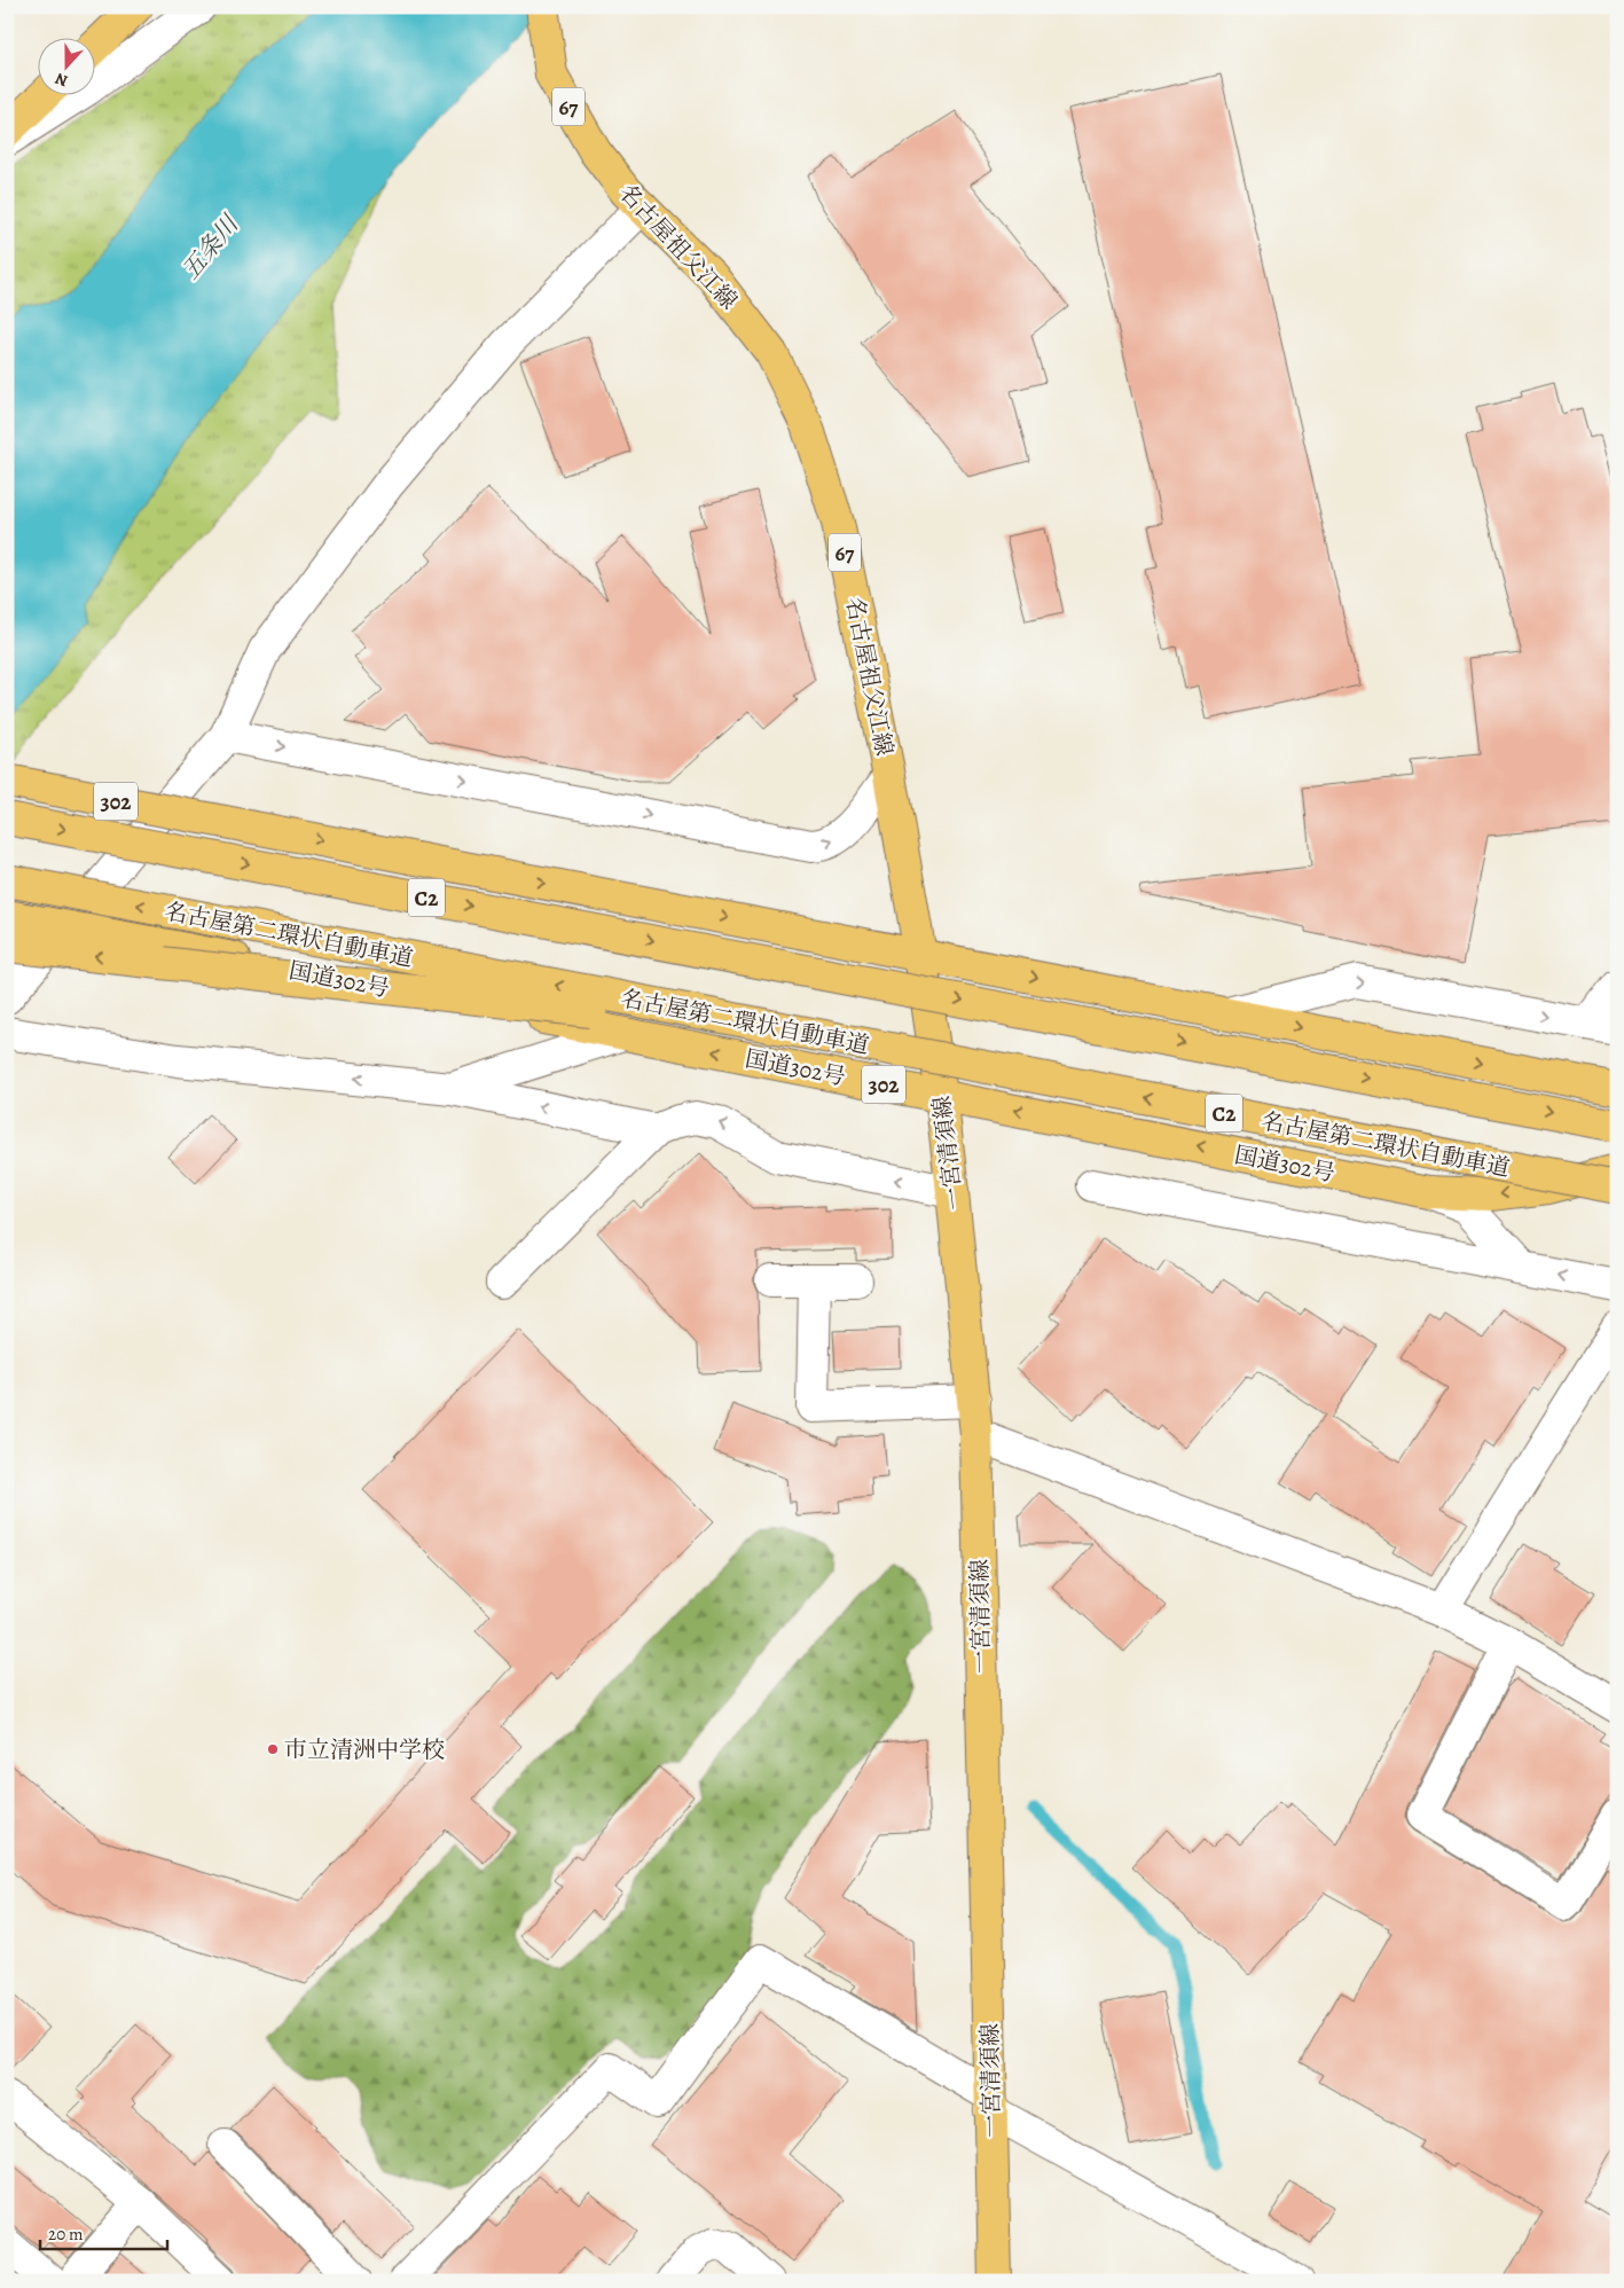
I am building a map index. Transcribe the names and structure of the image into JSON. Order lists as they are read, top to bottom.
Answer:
{
  "streets": {
    "main road": [
      "67",
      "名古屋祖父江線",
      "302",
      "C2",
      "名古屋第二環状自動車道",
      "国道302号",
      "一宮清須線"
    ]
  },
  "crossings": [
    ["名古屋祖父江線", "302"],
    ["名古屋祖父江線", "一宮清須線"],
    ["302", "一宮清須線"],
    ["国道302号", "一宮清須線"]
  ],
  "water": ["五条川"],
  "places": ["市立清洲中学校"],
  "scale_bar": "20 m",
  "north": "bottom"
}
